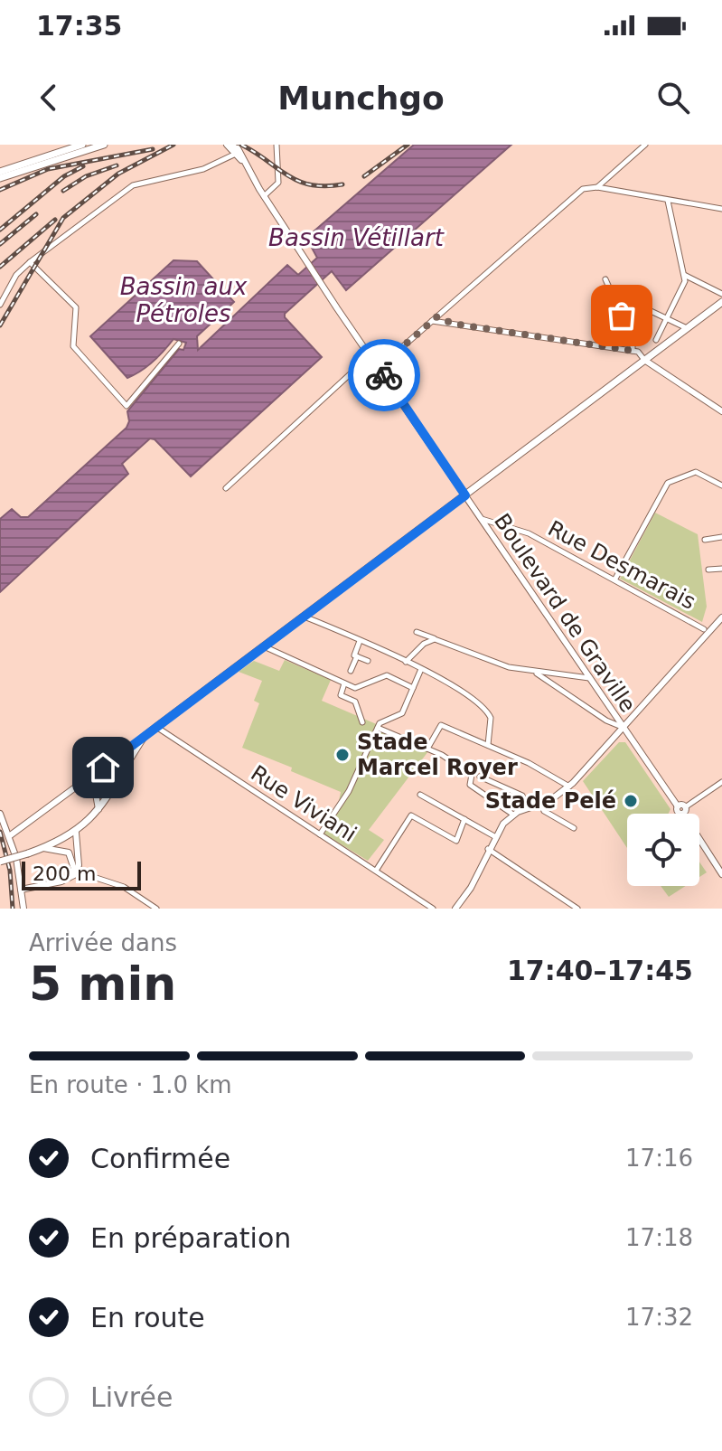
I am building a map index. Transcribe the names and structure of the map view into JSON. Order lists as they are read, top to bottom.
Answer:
{
  "streets": {
    "street": ["Rue Desmarais", "Boulevard de Graville", "Rue Viviani"]
  },
  "crossings": [
    ["Rue Desmarais", "Boulevard de Graville"]
  ],
  "water": ["Bassin Vétillart", "Bassin aux Pétroles"],
  "places": ["Stade Marcel Royer", "Stade Pelé"],
  "scale_bar": "200 m",
  "page": {
    "status": "17:35",
    "header": "Munchgo",
    "scale": "200 m",
    "heading": ["5 min", "Arrivée dans", "17:40–17:45"],
    "bar": "En route · 1.0 km",
    "list": [
      ["Confirmée", "17:16"],
      ["En préparation", "17:18"],
      ["En route", "17:32"],
      "Livrée"
    ]
  }
}
